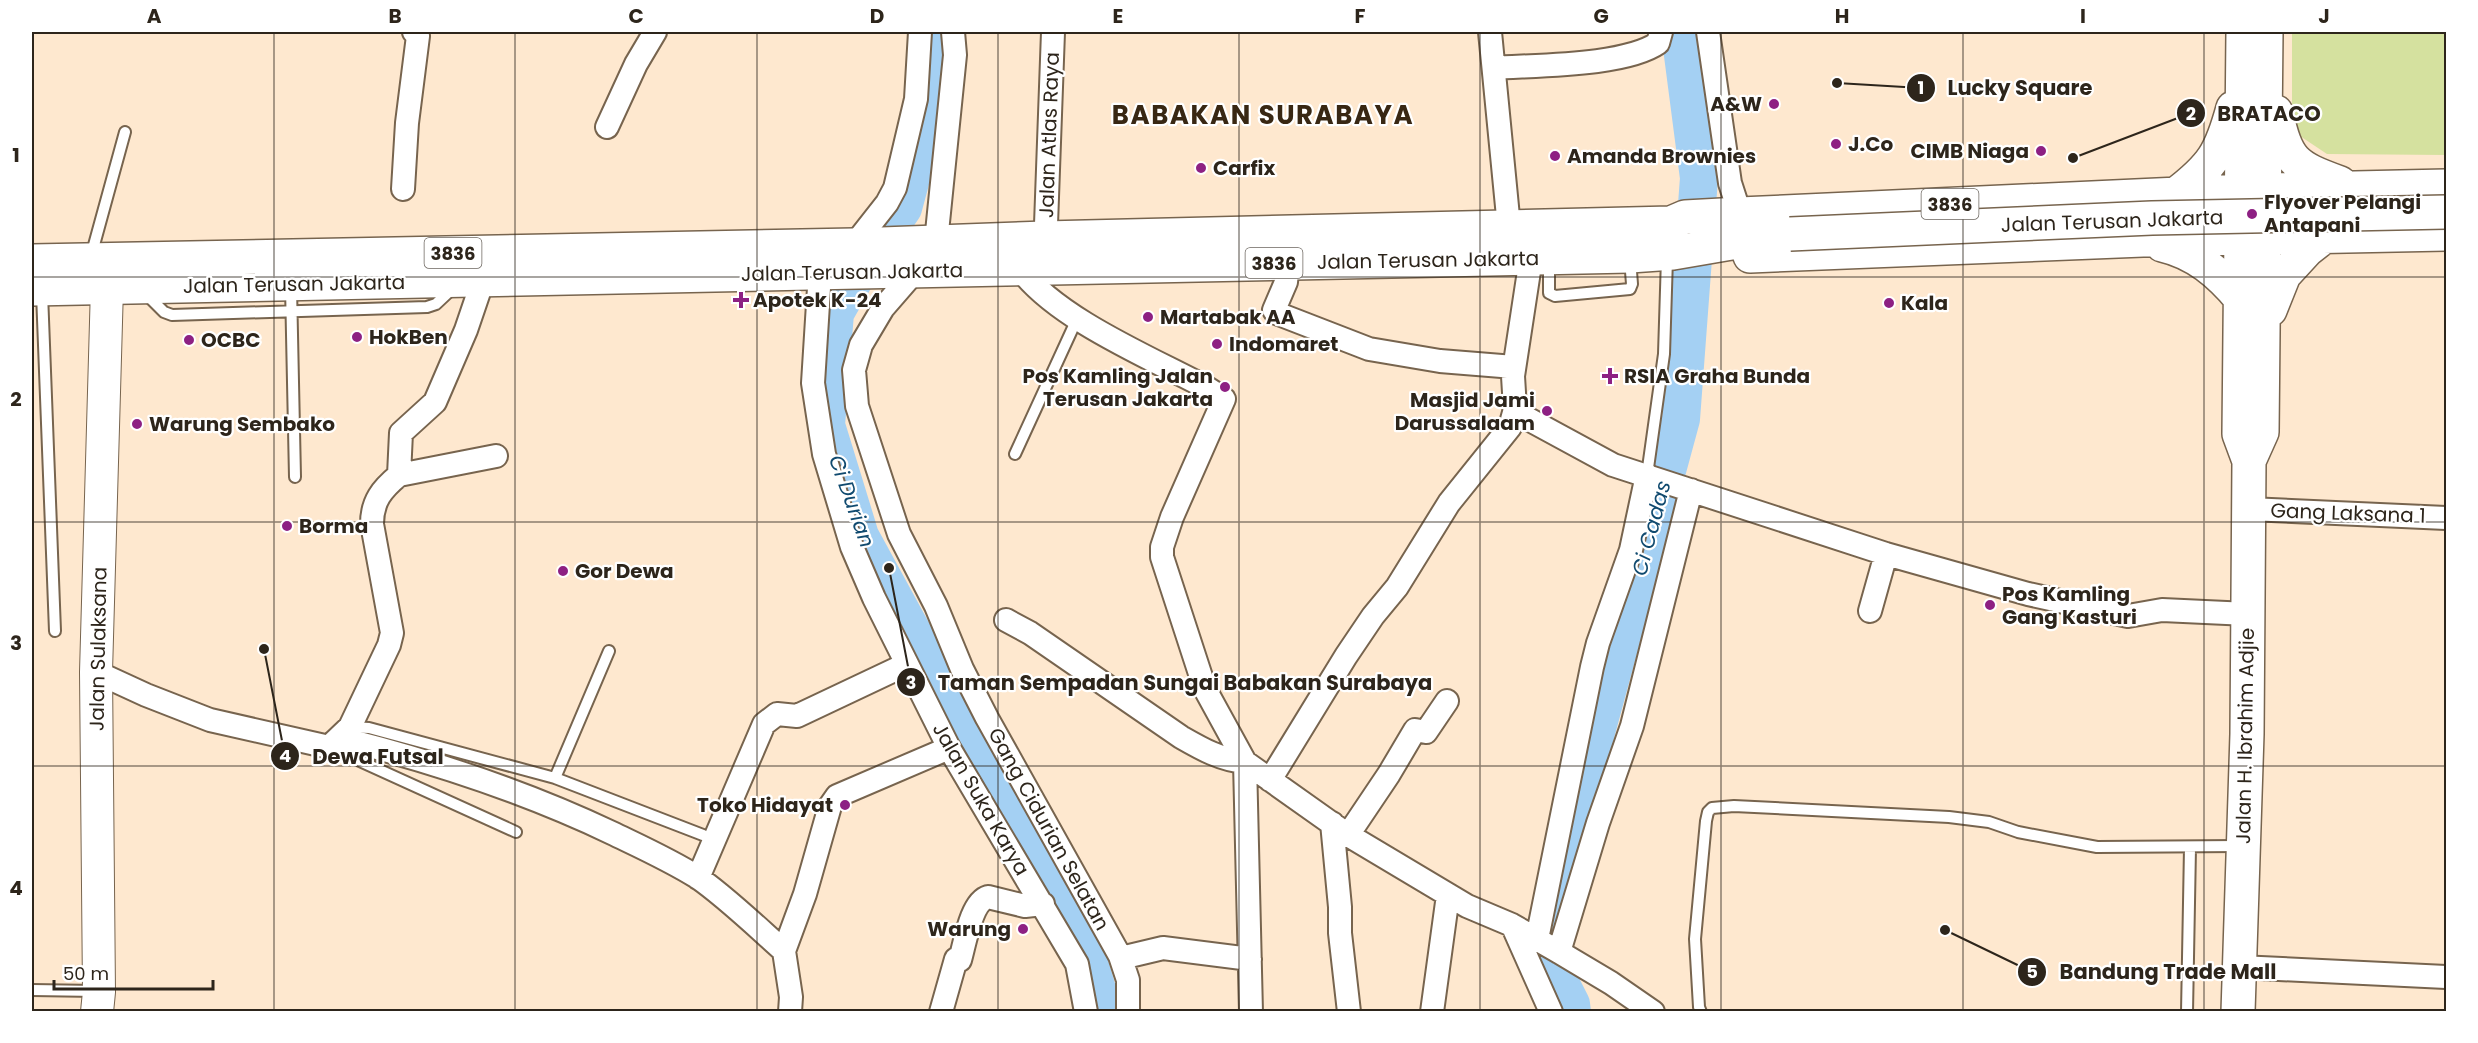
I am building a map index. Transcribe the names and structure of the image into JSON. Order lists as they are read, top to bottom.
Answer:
{
  "streets": {
    "main road": ["3836", "Jalan Terusan Jakarta", "Jalan H. Ibrahim Adjie"],
    "street": [
      "Jalan Atlas Raya",
      "Gang Laksana 1",
      "Jalan Sulaksana",
      "Jalan Suka Karya",
      "Gang Cidurian Selatan"
    ]
  },
  "crossings": [
    ["Jalan Atlas Raya", "Jalan Terusan Jakarta"],
    ["Jalan Terusan Jakarta", "Jalan Sulaksana"],
    ["Jalan Terusan Jakarta", "Jalan H. Ibrahim Adjie"],
    ["Jalan Terusan Jakarta", "Jalan Suka Karya"],
    ["Jalan Terusan Jakarta", "Gang Cidurian Selatan"],
    ["Gang Laksana 1", "Jalan H. Ibrahim Adjie"]
  ],
  "districts": ["BABAKAN SURABAYA"],
  "water": ["Ci Durian", "Ci Cadas"],
  "places": {
    "other": [
      "Lucky Square",
      "A&W",
      "J.Co",
      "CIMB Niaga",
      "Amanda Brownies",
      "BRATACO",
      "Carfix",
      "Flyover Pelangi Antapani",
      "Kala",
      "Martabak AA",
      "HokBen",
      "OCBC",
      "Indomaret",
      "Pos Kamling Jalan Terusan Jakarta",
      "Masjid Jami Darussalaam",
      "Warung Sembako",
      "Borma",
      "Taman Sempadan Sungai Babakan Surabaya",
      "Gor Dewa",
      "Pos Kamling Gang Kasturi",
      "Dewa Futsal",
      "Toko Hidayat",
      "Warung",
      "Bandung Trade Mall"
    ],
    "health": ["Apotek K-24", "RSIA Graha Bunda"]
  },
  "scale_bar": "50 m",
  "grid": {
    "columns": [
      "A",
      "B",
      "C",
      "D",
      "E",
      "F",
      "G",
      "H",
      "I",
      "J"
    ],
    "rows": [
      "1",
      "2",
      "3",
      "4"
    ]
  }
}
